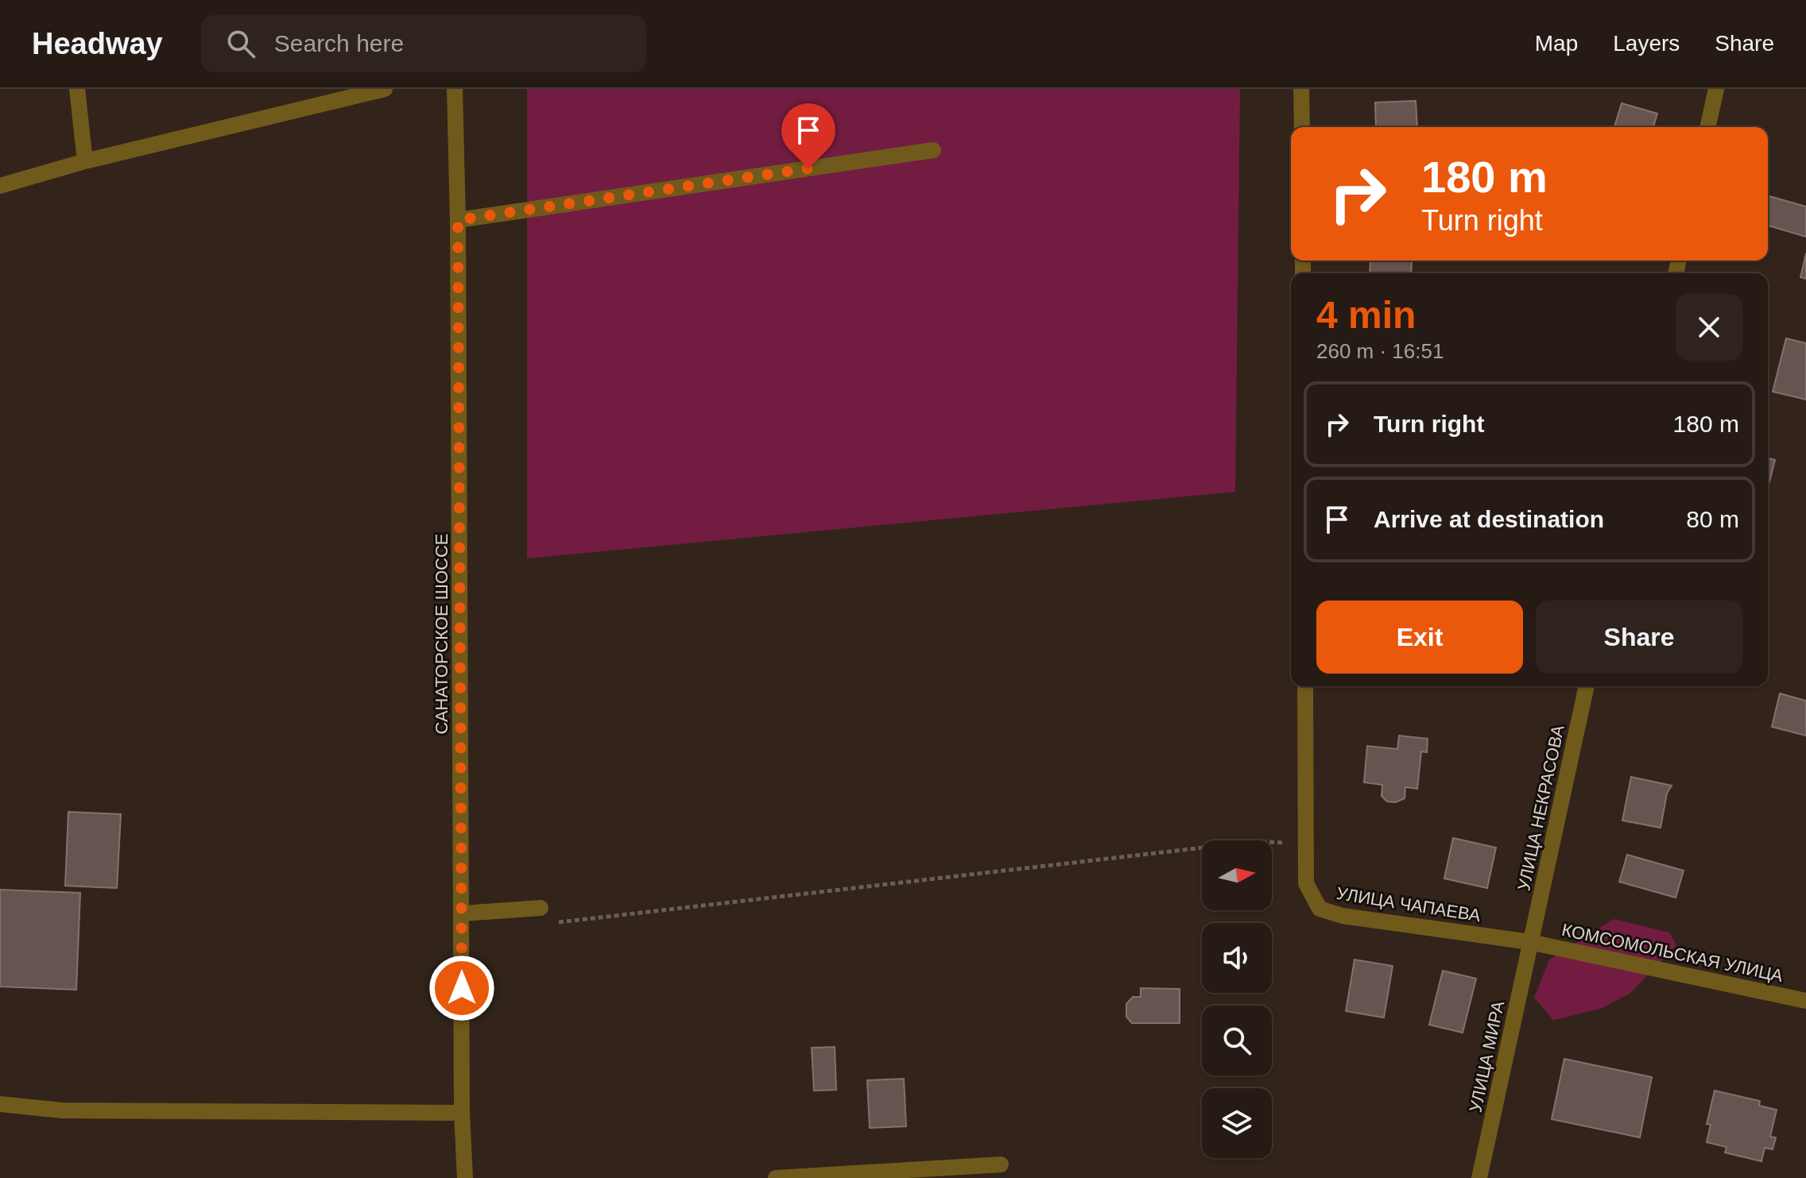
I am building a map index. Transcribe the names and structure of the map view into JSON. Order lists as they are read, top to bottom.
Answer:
{
  "streets": {
    "street": [
      "САНАТОРСКОЕ ШОССЕ",
      "УЛИЦА НЕКРАСОВА",
      "УЛИЦА ЧАПАЕВА",
      "КОМСОМОЛЬСКАЯ УЛИЦА",
      "УЛИЦА МИРА"
    ]
  },
  "crossings": [
    ["УЛИЦА НЕКРАСОВА", "УЛИЦА ЧАПАЕВА"],
    ["УЛИЦА НЕКРАСОВА", "КОМСОМОЛЬСКАЯ УЛИЦА"],
    ["УЛИЦА НЕКРАСОВА", "УЛИЦА МИРА"],
    ["УЛИЦА ЧАПАЕВА", "КОМСОМОЛЬСКАЯ УЛИЦА"],
    ["УЛИЦА ЧАПАЕВА", "УЛИЦА МИРА"],
    ["КОМСОМОЛЬСКАЯ УЛИЦА", "УЛИЦА МИРА"]
  ],
  "north": "right",
  "page": {
    "header": "Headway",
    "search": "Search here",
    "nav": ["Map", "Layers", "Share"],
    "turn": ["180 m", "Turn right"],
    "heading": ["4 min", "260 m · 16:51"],
    "list": [
      {
        "name": "Turn right",
        "value": "180 m"
      },
      {
        "name": "Arrive at destination",
        "value": "80 m"
      }
    ],
    "buttons": ["Exit", "Share"]
  }
}
